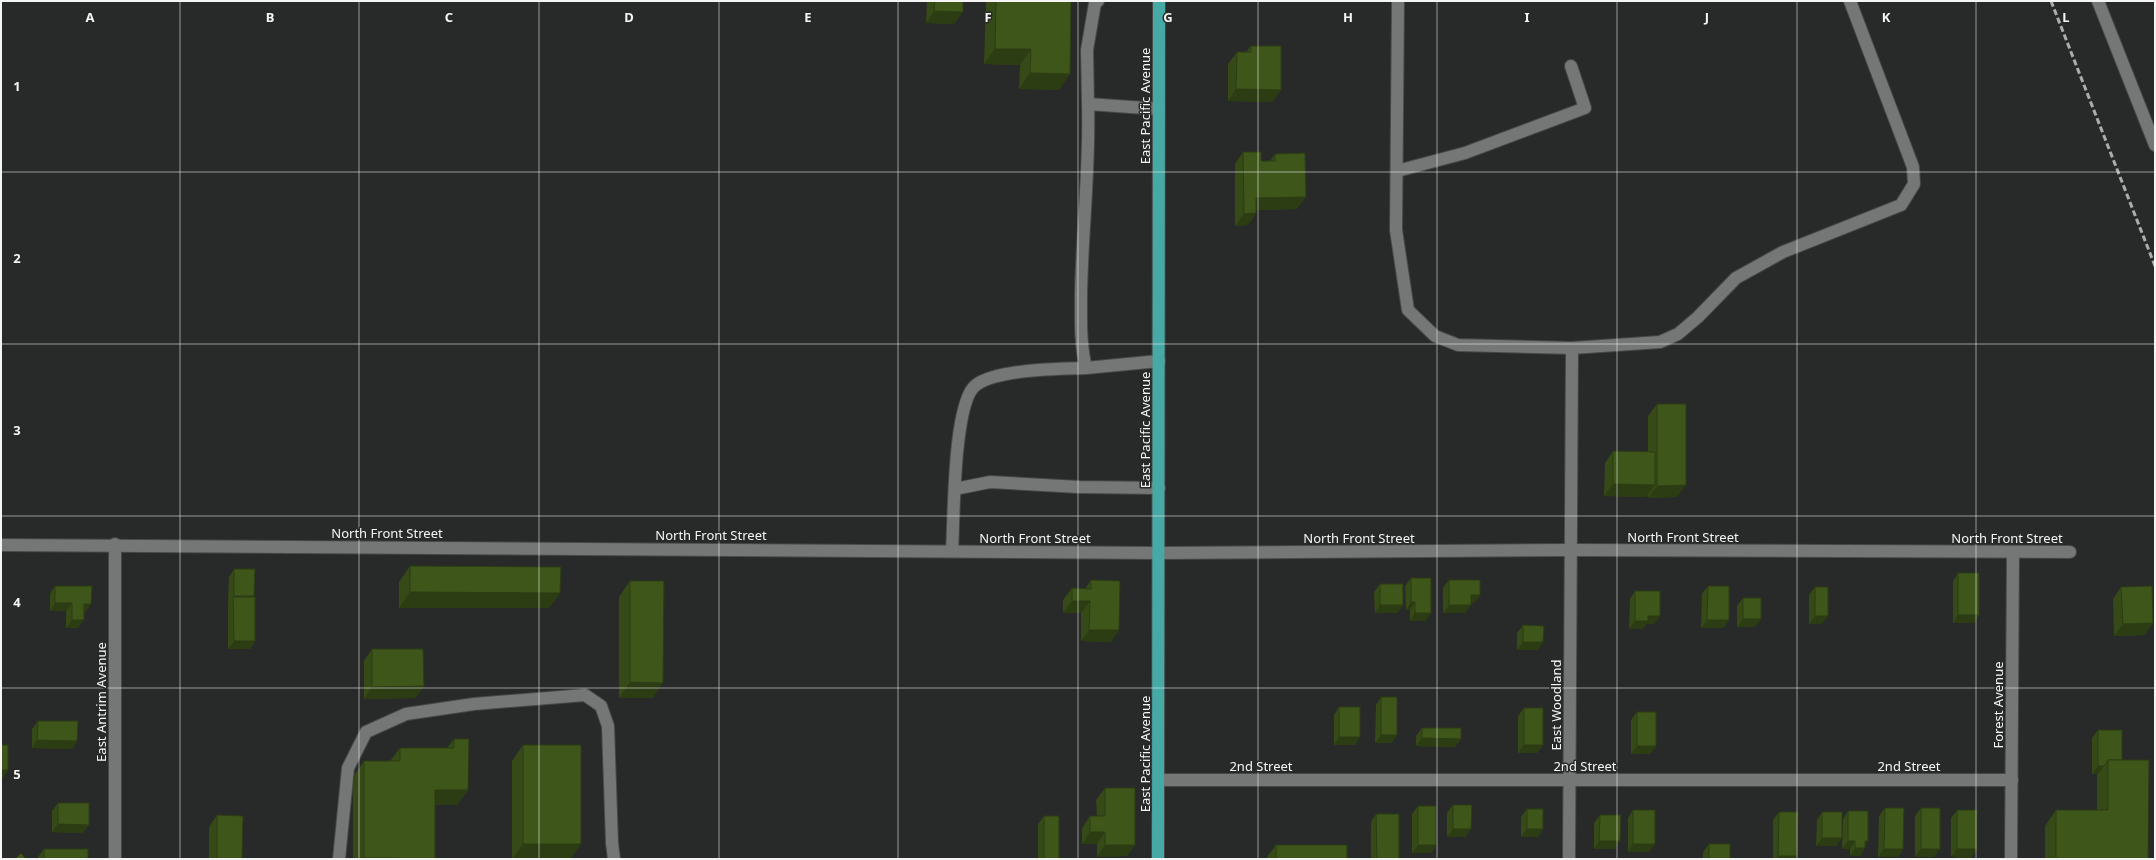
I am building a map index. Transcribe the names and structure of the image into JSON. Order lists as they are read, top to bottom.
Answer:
{
  "streets": {
    "main road": ["East Pacific Avenue"],
    "street": [
      "North Front Street",
      "East Antrim Avenue",
      "East Woodland",
      "Forest Avenue",
      "2nd Street"
    ]
  },
  "crossings": [
    ["East Pacific Avenue", "North Front Street"],
    ["East Pacific Avenue", "2nd Street"],
    ["North Front Street", "East Antrim Avenue"],
    ["North Front Street", "East Woodland"],
    ["North Front Street", "Forest Avenue"],
    ["East Woodland", "2nd Street"],
    ["Forest Avenue", "2nd Street"]
  ],
  "grid": {
    "columns": [
      "A",
      "B",
      "C",
      "D",
      "E",
      "F",
      "G",
      "H",
      "I",
      "J",
      "K",
      "L"
    ],
    "rows": [
      "1",
      "2",
      "3",
      "4",
      "5"
    ]
  }
}
